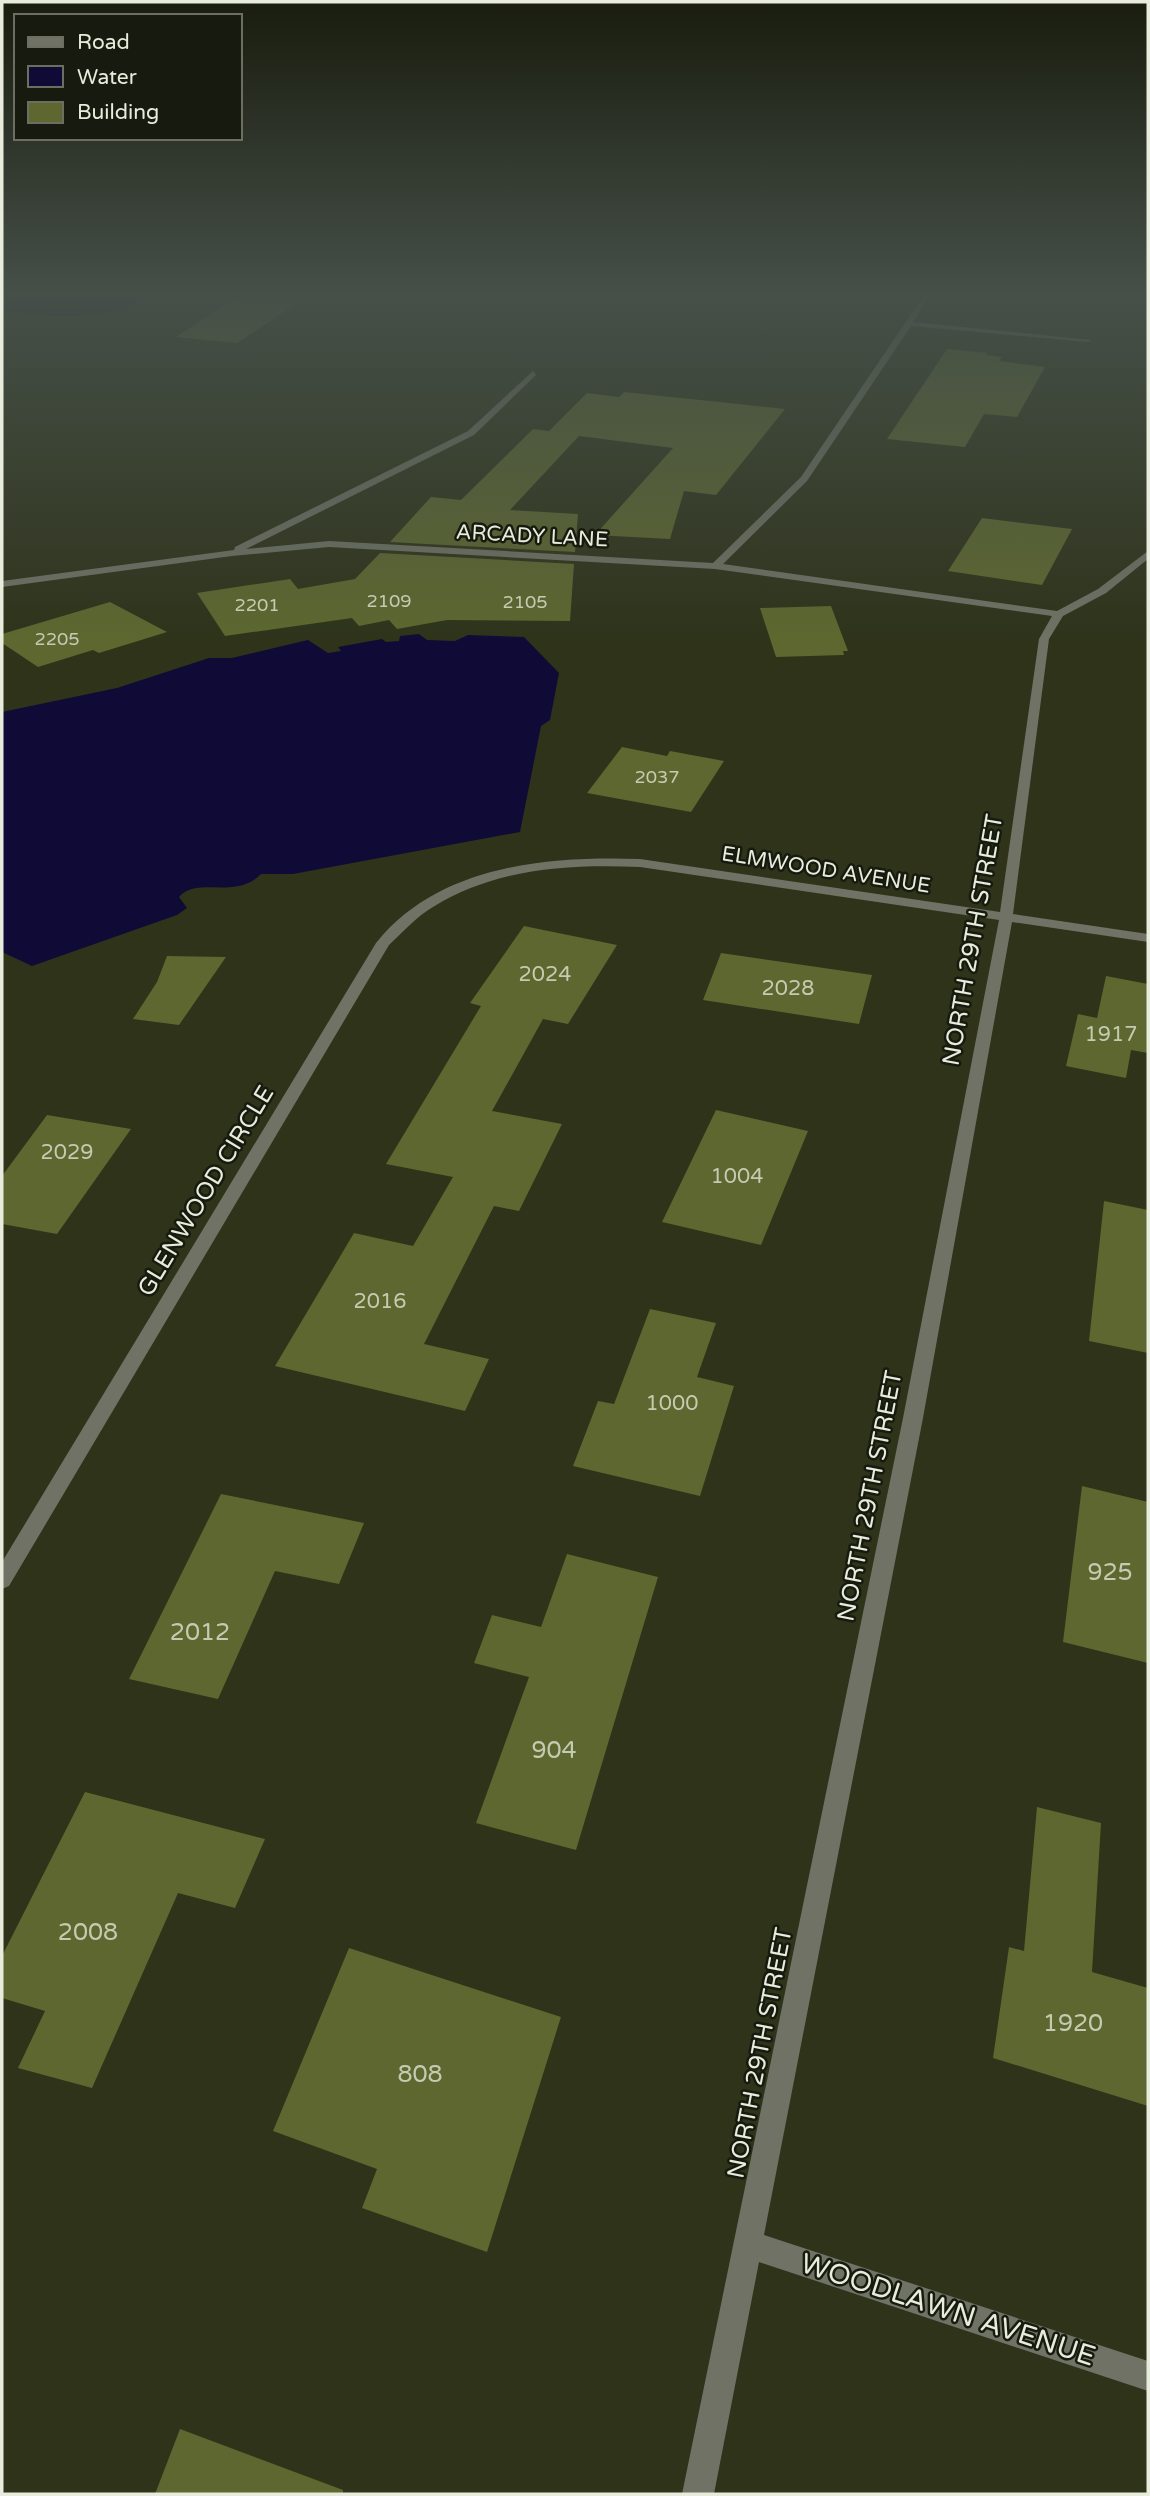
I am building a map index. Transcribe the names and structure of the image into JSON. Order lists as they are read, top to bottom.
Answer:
{
  "streets": {
    "street": [
      "ARCADY LANE",
      "ELMWOOD AVENUE",
      "NORTH 29TH STREET",
      "GLENWOOD CIRCLE",
      "WOODLAWN AVENUE"
    ]
  },
  "crossings": [
    ["ARCADY LANE", "NORTH 29TH STREET"],
    ["ELMWOOD AVENUE", "NORTH 29TH STREET"],
    ["ELMWOOD AVENUE", "GLENWOOD CIRCLE"],
    ["NORTH 29TH STREET", "WOODLAWN AVENUE"]
  ],
  "house_numbers": [
    "2109",
    "2105",
    "2201",
    "2205",
    "2037",
    "2024",
    "2028",
    "1917",
    "2029",
    "1004",
    "2016",
    "1000",
    "925",
    "2012",
    "904",
    "2008",
    "1920",
    "808"
  ],
  "legend": ["Road", "Water", "Building"]
}
